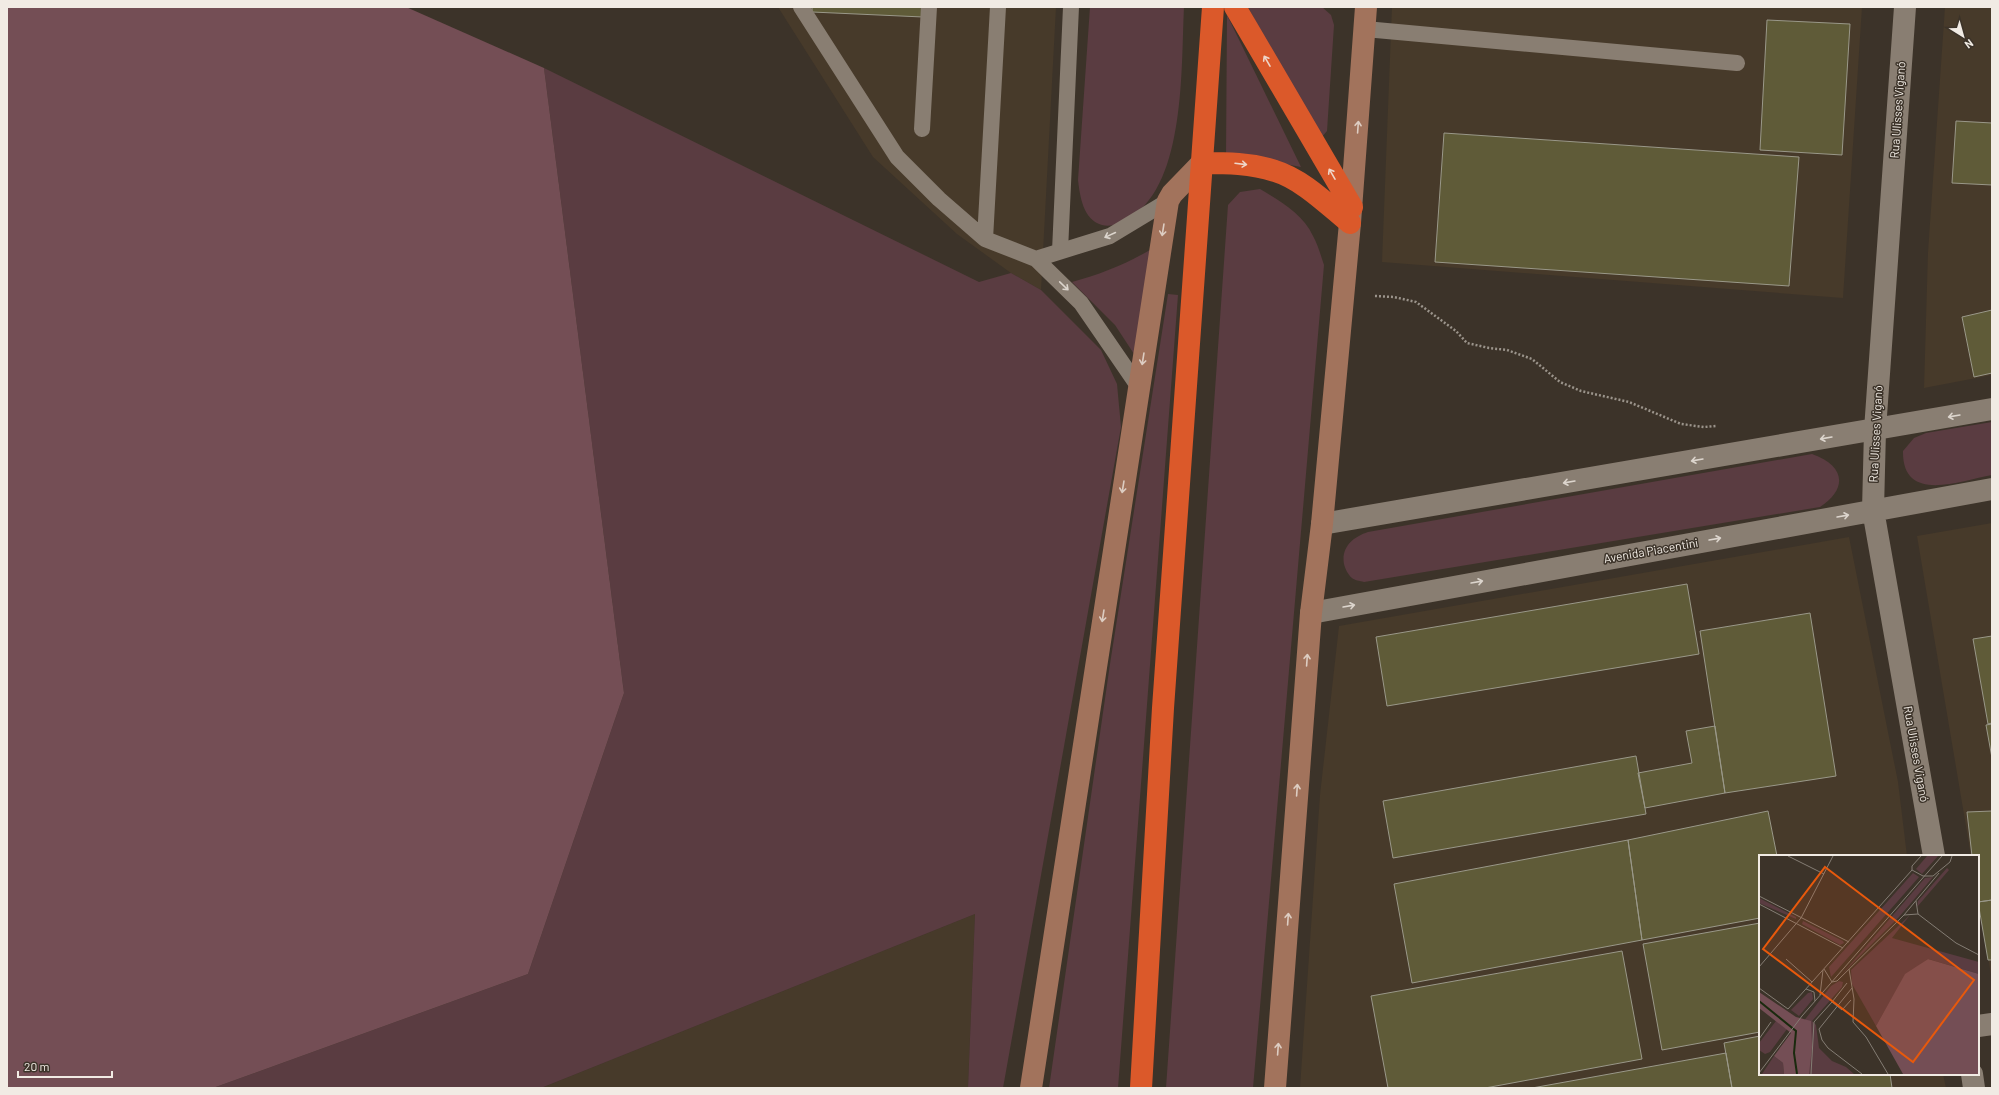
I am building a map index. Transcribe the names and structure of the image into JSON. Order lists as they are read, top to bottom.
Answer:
{
  "streets": {
    "street": ["Rua Ulisses Viganó", "Avenida Piacentini"]
  },
  "crossings": [
    ["Rua Ulisses Viganó", "Avenida Piacentini"]
  ],
  "scale_bar": "20 m",
  "north": "bottom right"
}
